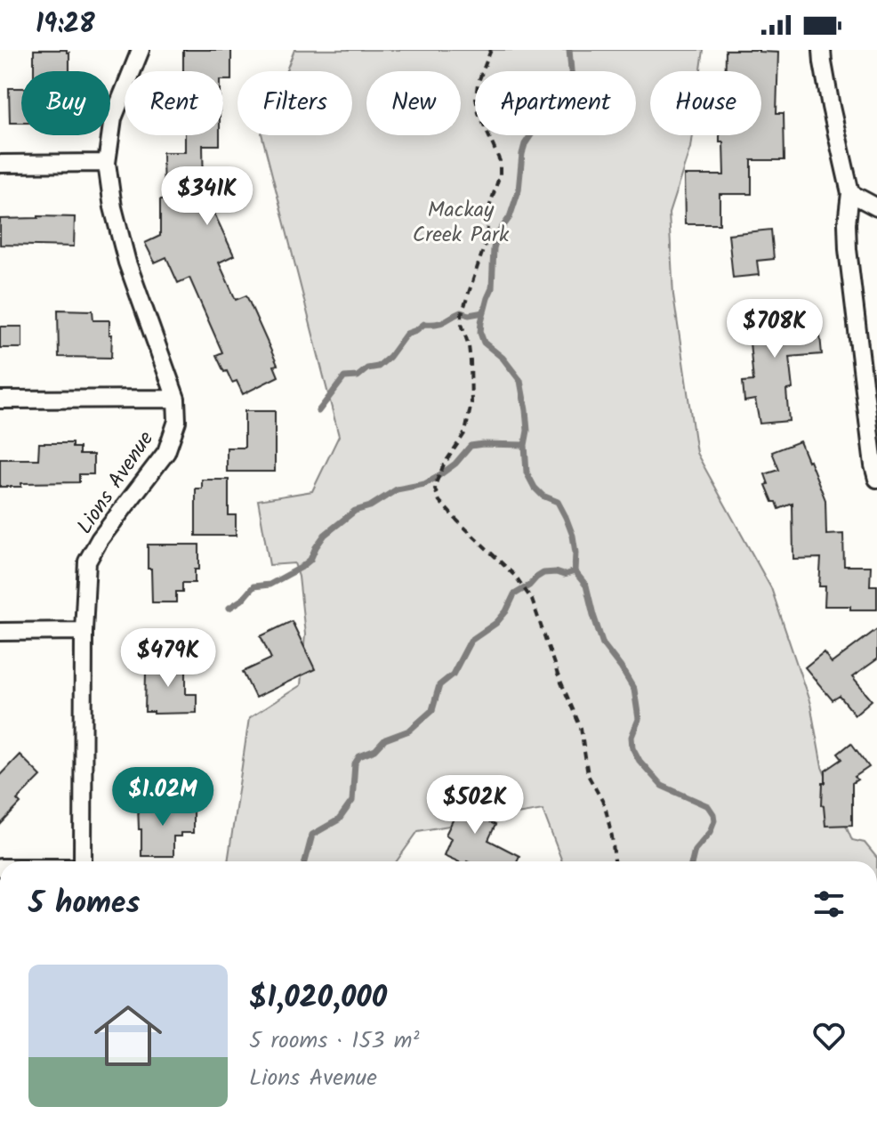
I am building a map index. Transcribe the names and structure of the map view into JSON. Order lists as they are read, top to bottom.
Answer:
{
  "streets": {
    "street": ["Lions Avenue"]
  },
  "parks": ["Mackay Creek Park"],
  "page": {
    "status": "19:28",
    "chip": [
      "Buy",
      "Rent",
      "Filters",
      "New",
      "Apartment",
      "House"
    ],
    "price": [
      "$341K",
      "$708K",
      "$479K",
      "$1.02M",
      "$502K"
    ],
    "heading": "5 homes",
    "list": [
      {
        "name": "$1,020,000",
        "note": "5 rooms · 153 m² · Lions Avenue"
      }
    ]
  }
}
